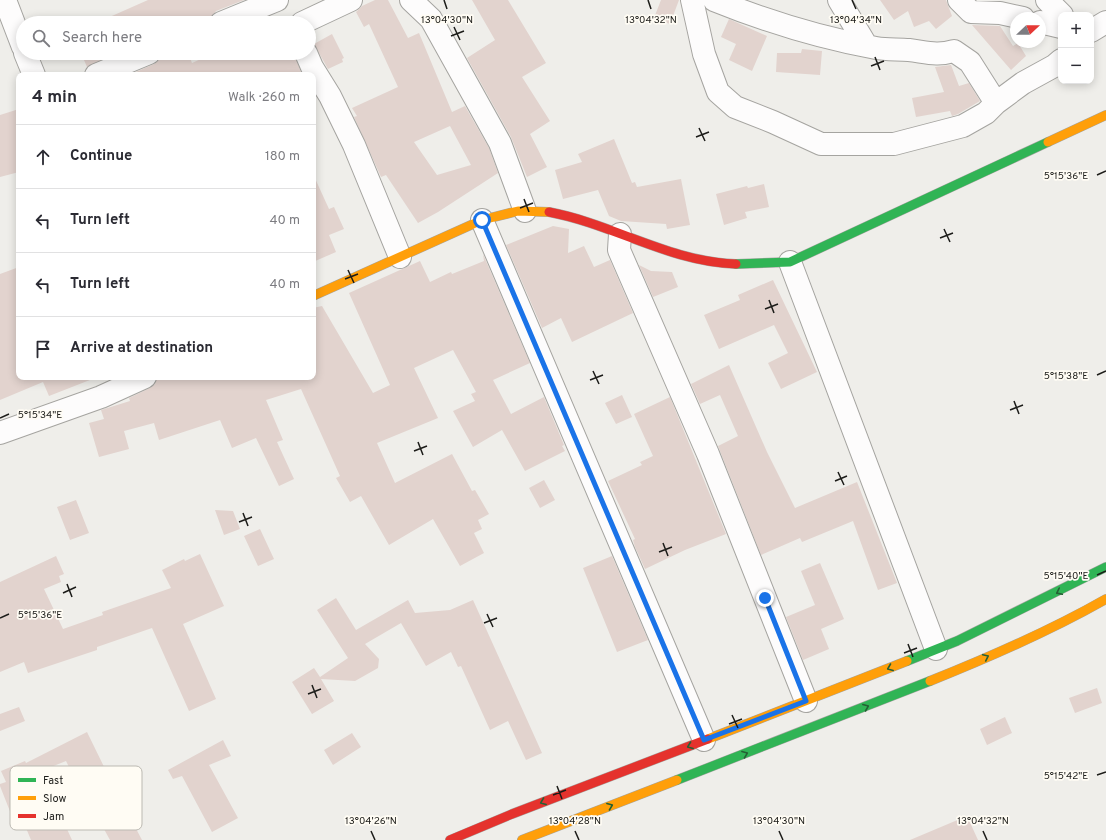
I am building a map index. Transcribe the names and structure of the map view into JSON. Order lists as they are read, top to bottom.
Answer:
{
  "legend": ["Fast", "Slow", "Jam"],
  "north": "right",
  "page": {
    "map_buttons": ["+", "−"],
    "search": "Search here",
    "heading": ["4 min", "Walk · 260 m"],
    "list": [
      ["Continue", "180 m"],
      ["Turn left", "40 m"],
      ["Turn left", "40 m"],
      "Arrive at destination"
    ]
  },
  "coordinates": [
    "13°04'34\"N",
    "13°04'30\"N",
    "13°04'32\"N",
    "5°15'36\"E",
    "5°15'38\"E",
    "5°15'34\"E",
    "5°15'40\"E",
    "5°15'42\"E",
    "13°04'26\"N",
    "13°04'28\"N"
  ]
}
